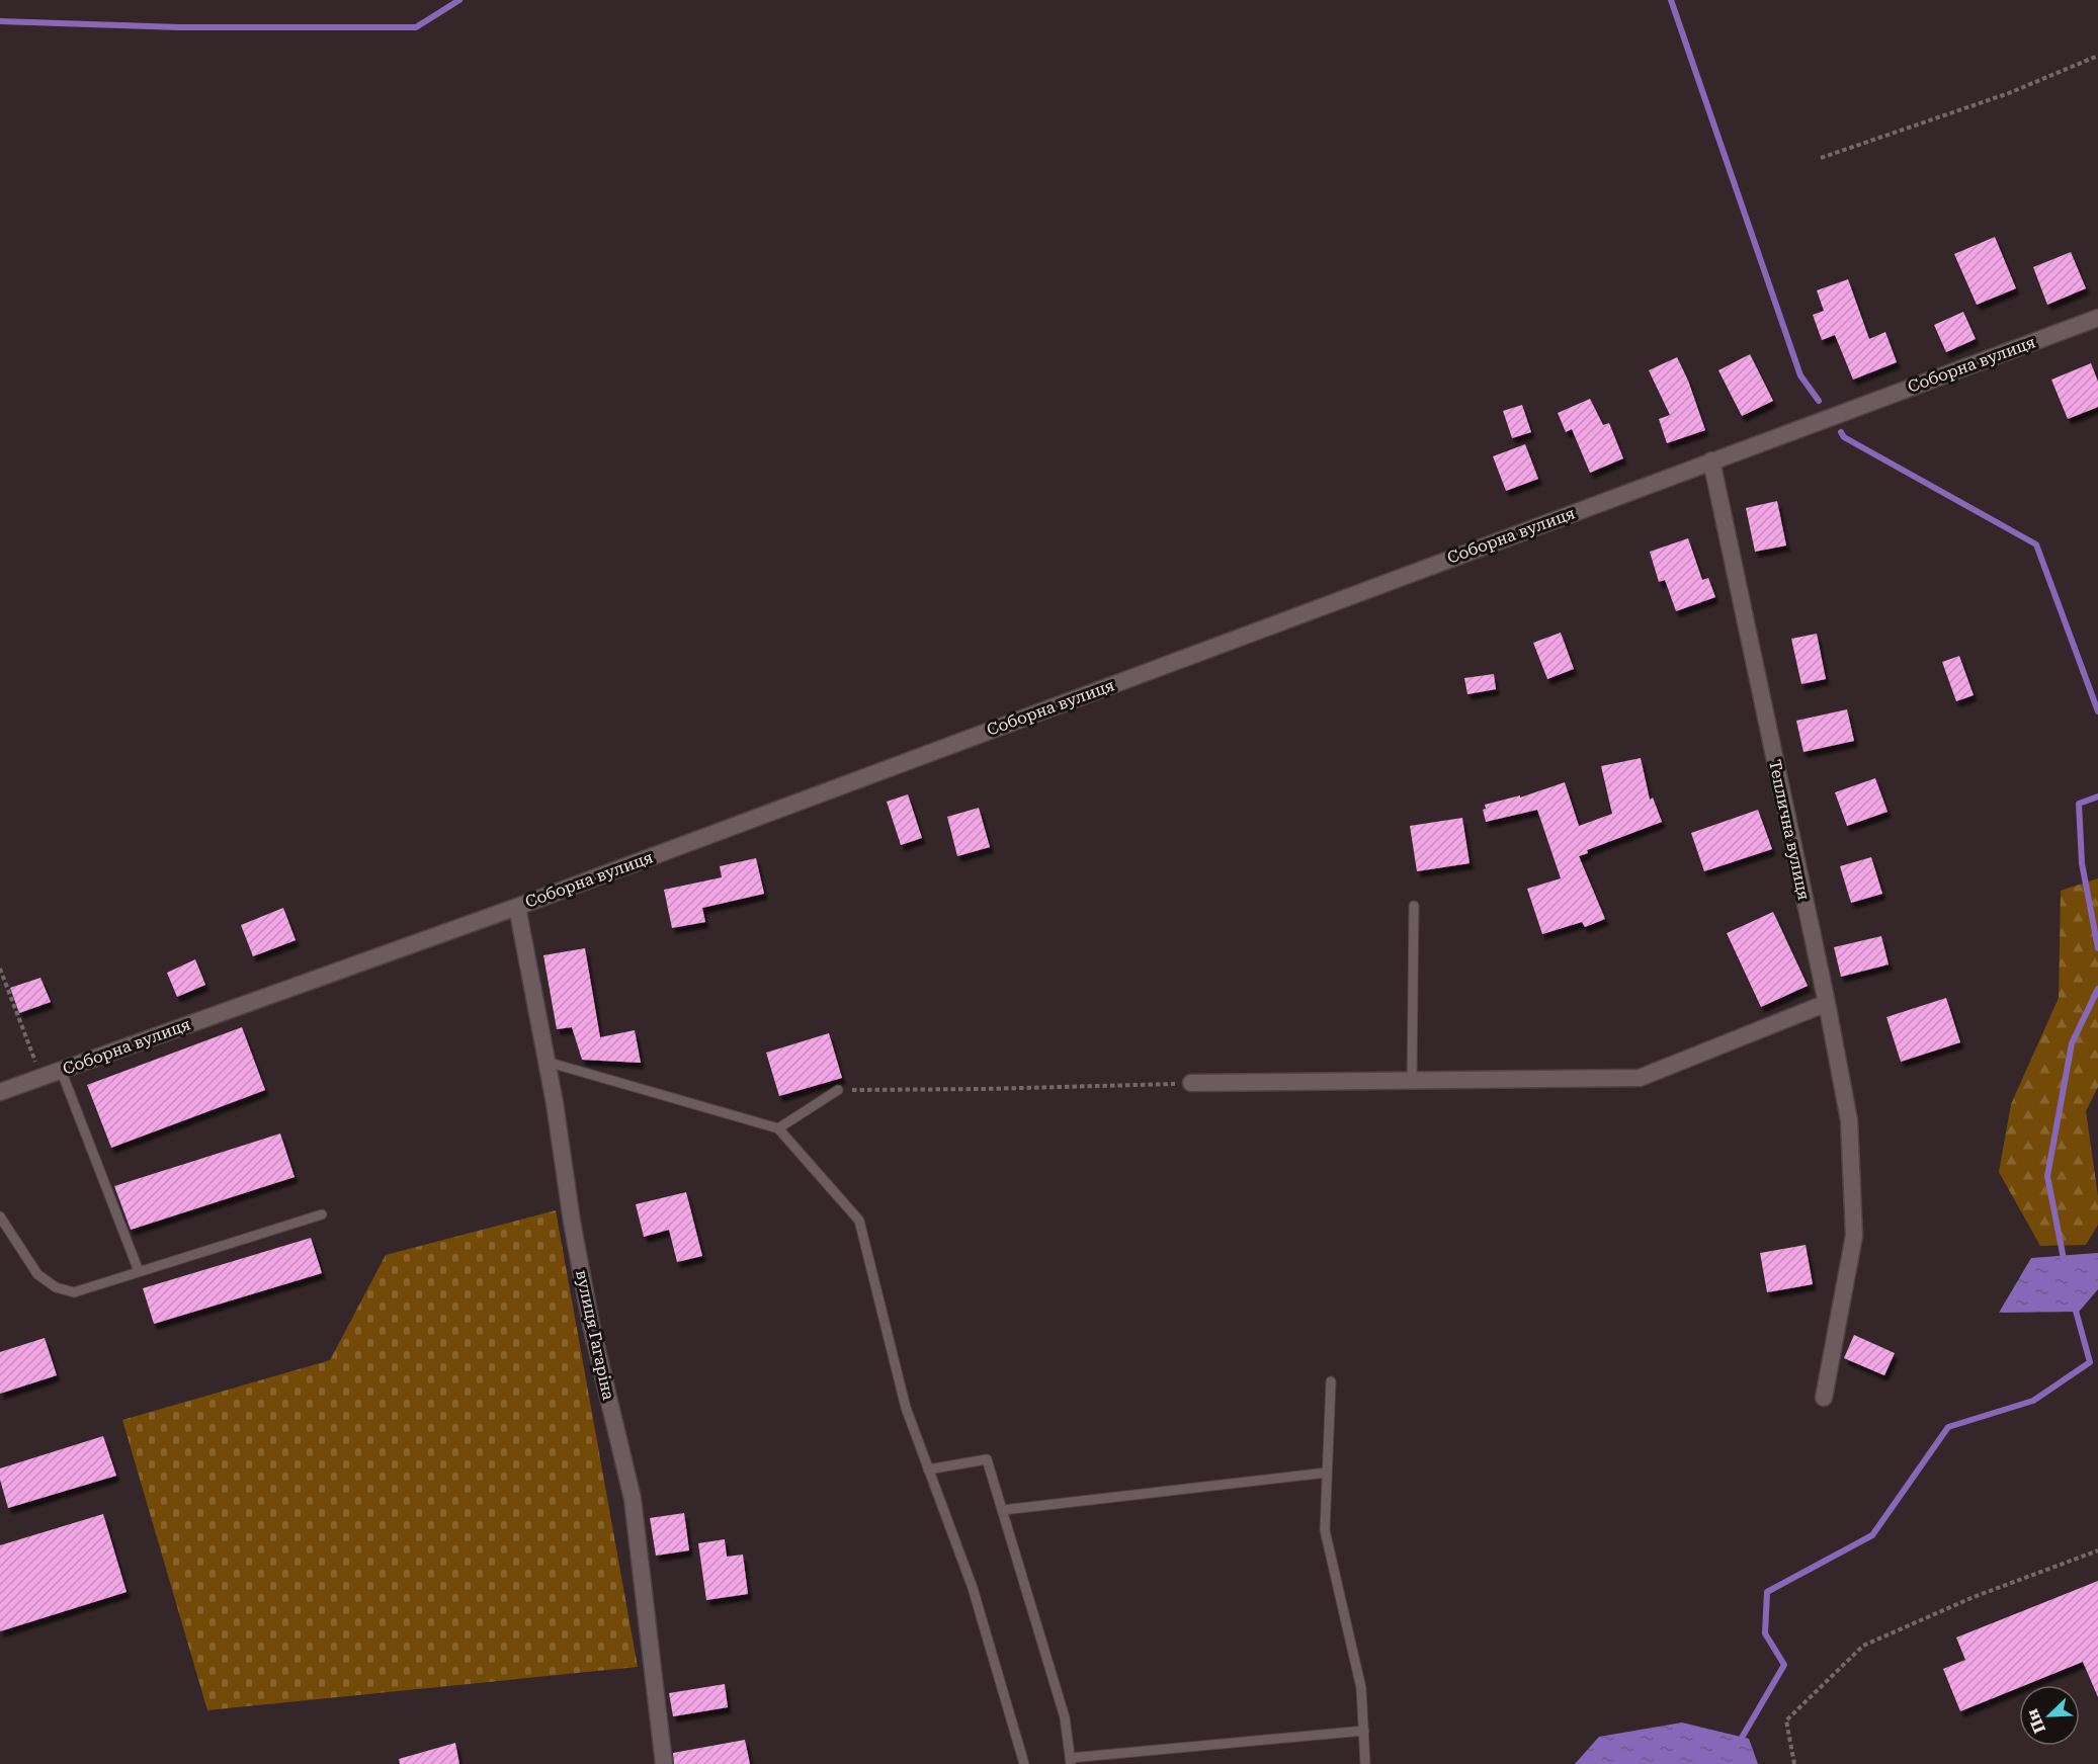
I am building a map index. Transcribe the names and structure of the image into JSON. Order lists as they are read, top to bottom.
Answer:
{
  "streets": {
    "street": ["Соборна вулиця", "Теплична вулиця", "вулиця Гагаріна"]
  },
  "crossings": [
    ["Соборна вулиця", "Теплична вулиця"],
    ["Соборна вулиця", "вулиця Гагаріна"]
  ],
  "north": "bottom left"
}
